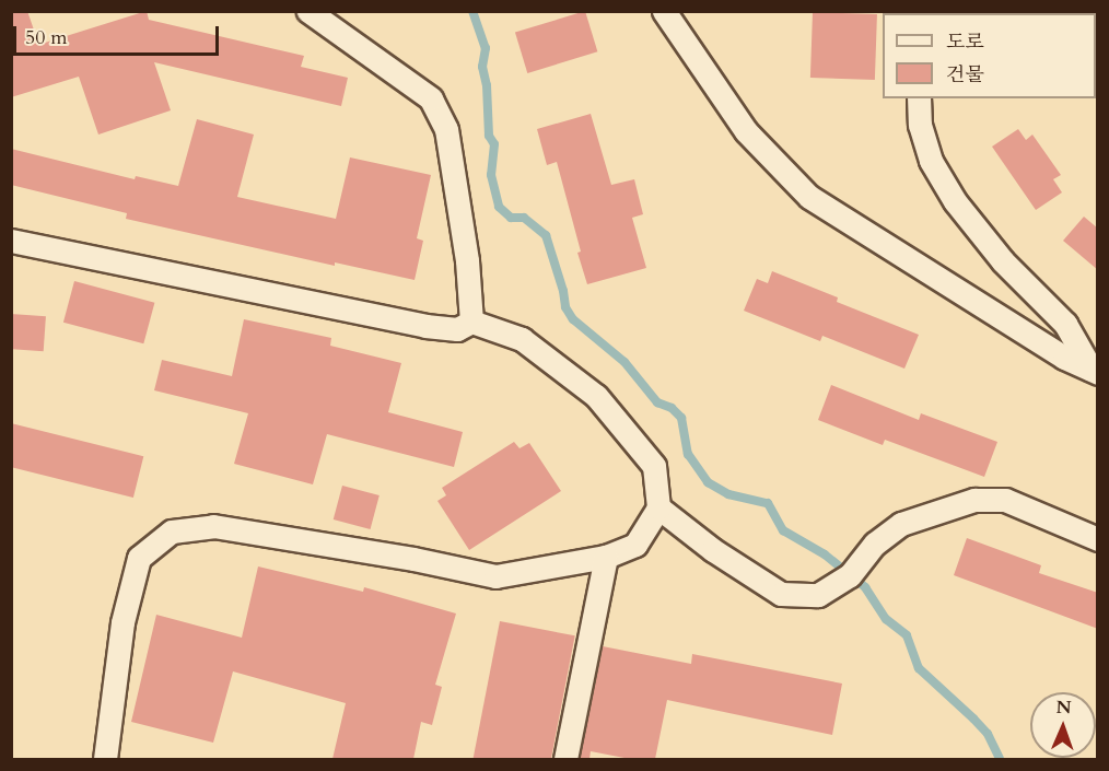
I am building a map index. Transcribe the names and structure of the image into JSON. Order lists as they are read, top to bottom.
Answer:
{
  "legend": ["도로", "건물"],
  "scale_bar": "50 m",
  "north": "top"
}
